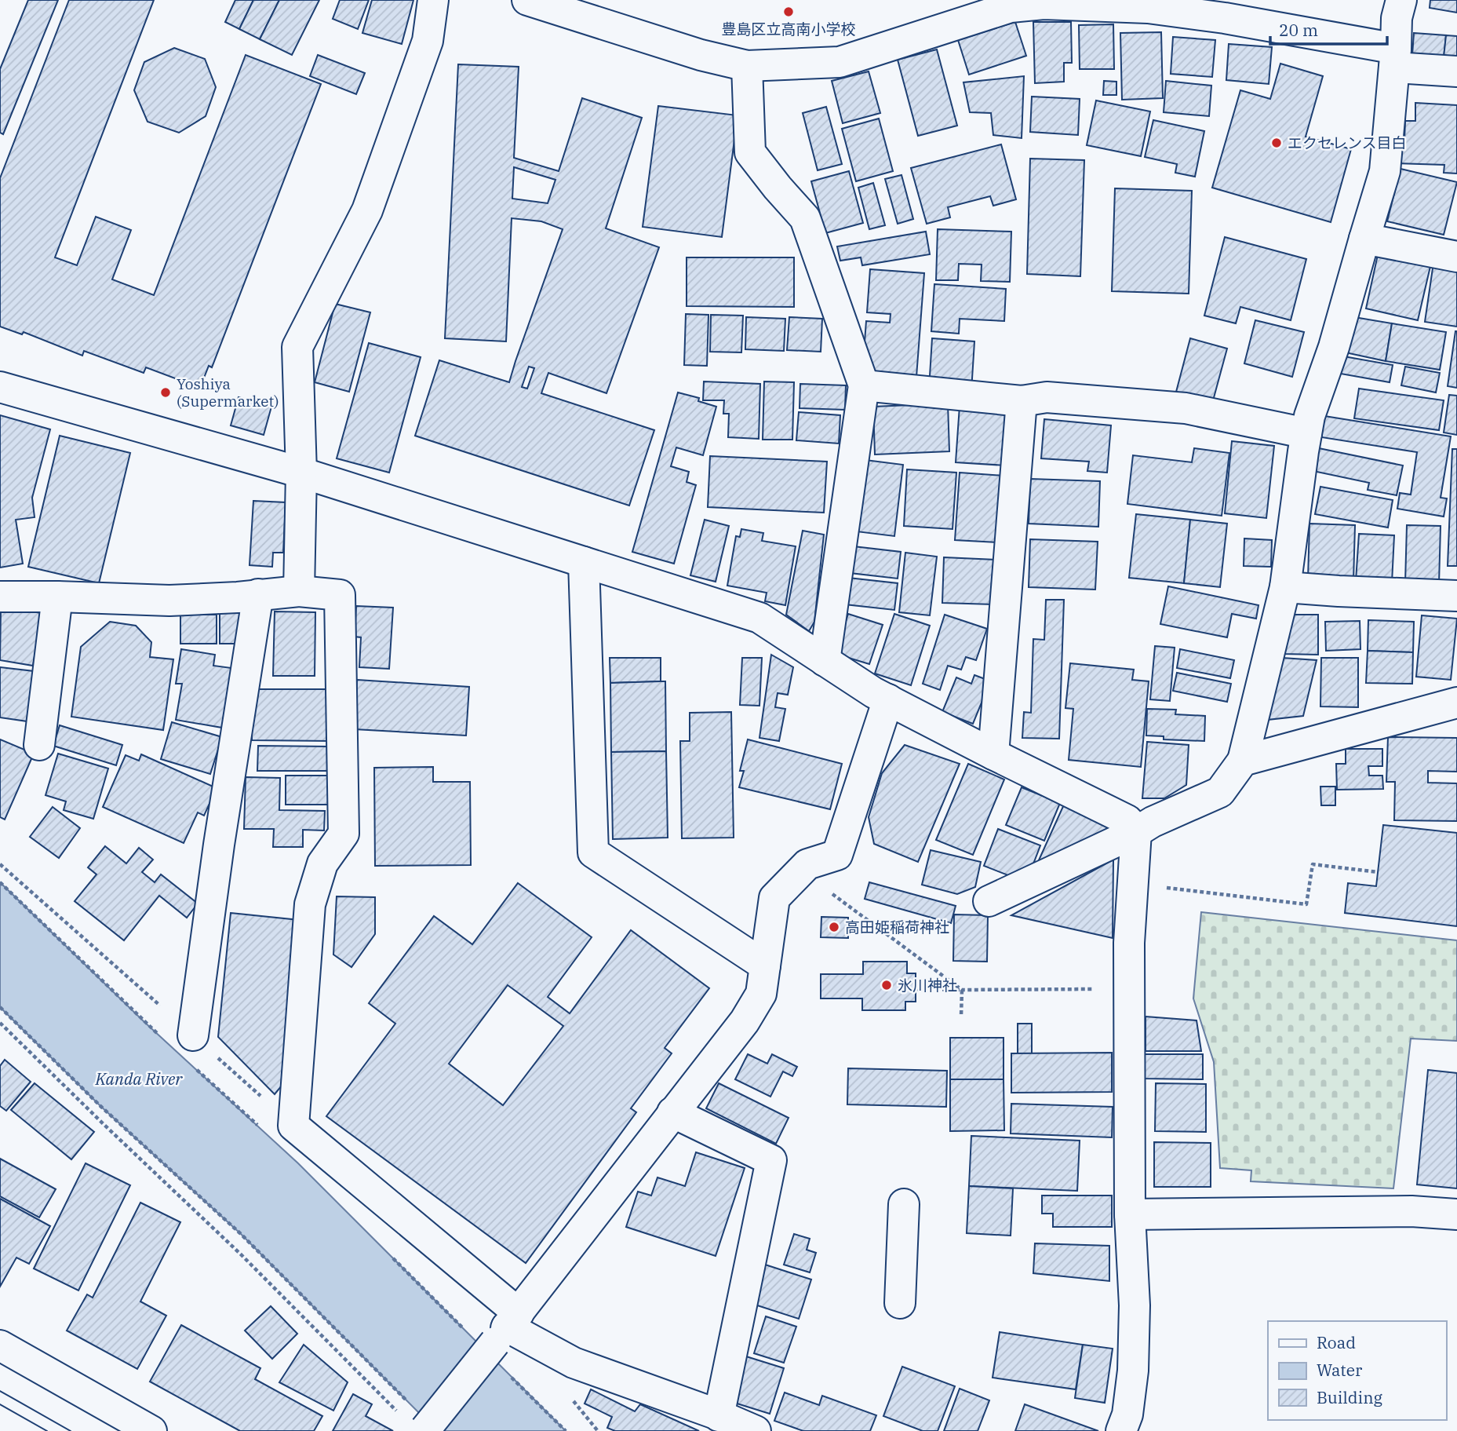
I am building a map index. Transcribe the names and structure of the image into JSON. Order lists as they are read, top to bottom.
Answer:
{
  "water": ["Kanda River"],
  "places": [
    "豊島区立高南小学校",
    "エクセレンス目白",
    "Yoshiya (Supermarket)",
    "高田姫稲荷神社",
    "氷川神社"
  ],
  "legend": ["Road", "Water", "Building"],
  "scale_bar": "20 m"
}
